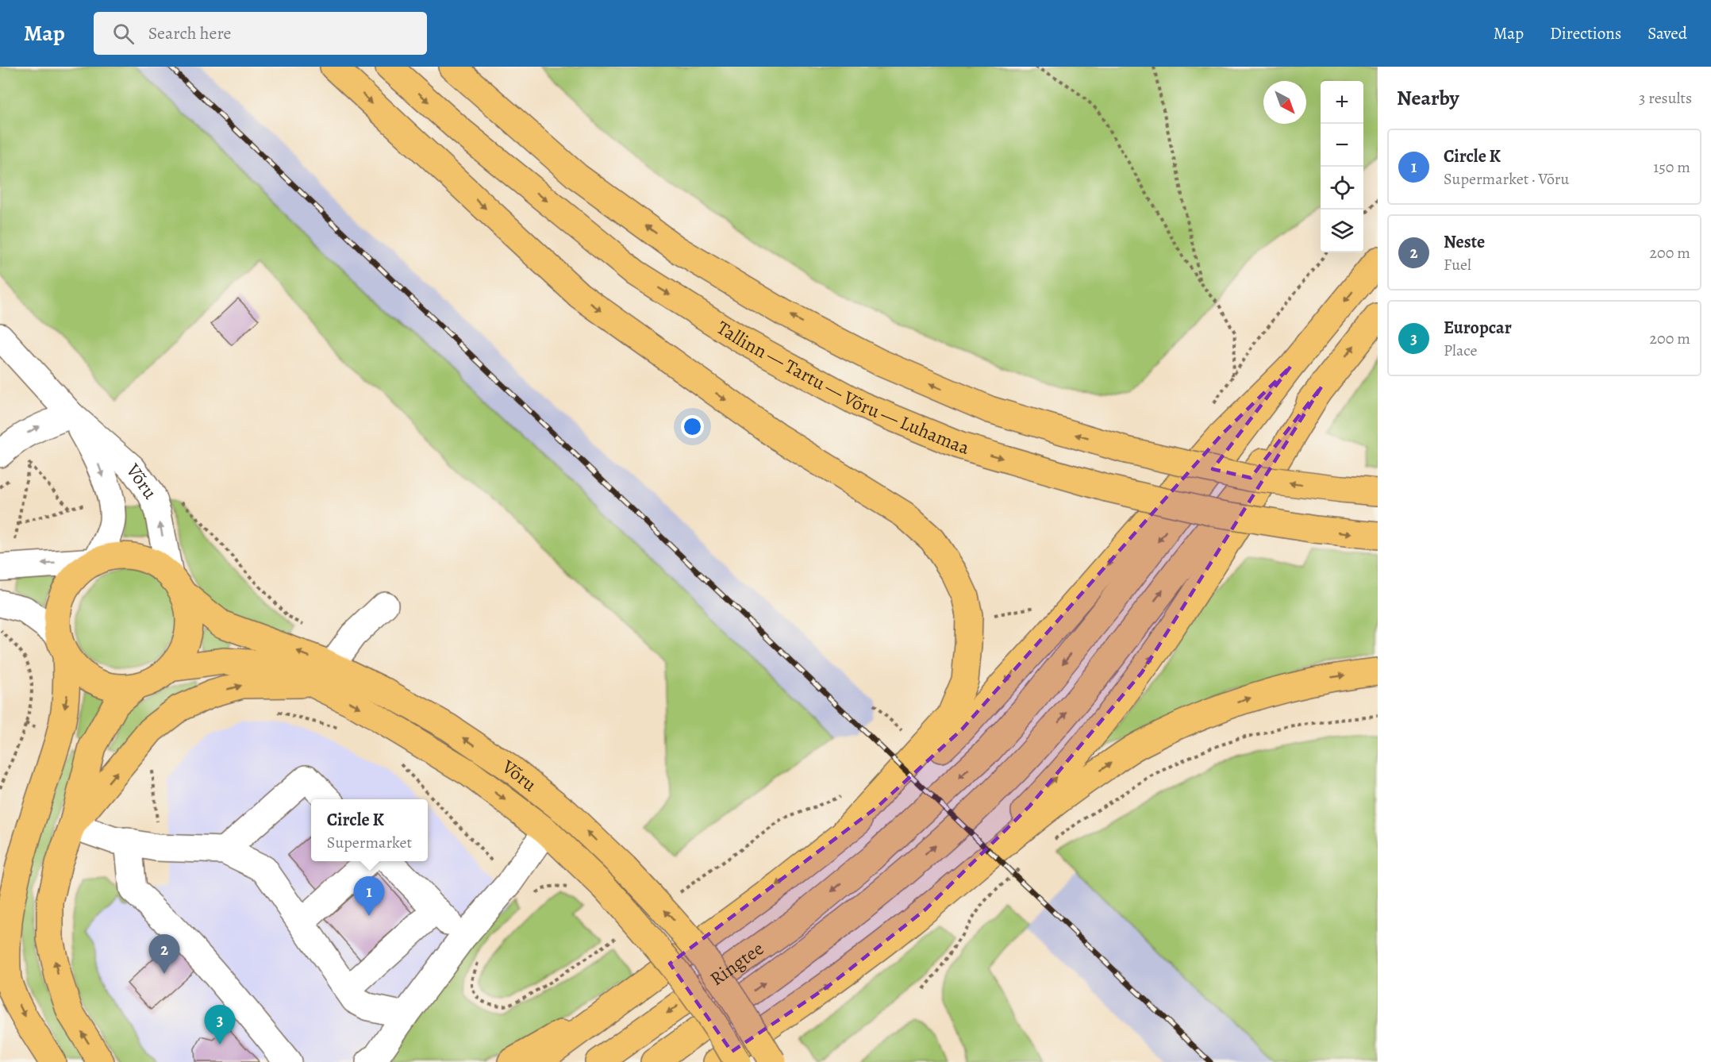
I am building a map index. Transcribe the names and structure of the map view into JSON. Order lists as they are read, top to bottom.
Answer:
{
  "streets": {
    "main road": ["Tallinn — Tartu — Võru — Luhamaa", "Võru", "Ringtee"]
  },
  "north": "bottom right",
  "page": {
    "header": "Map",
    "search": "Search here",
    "nav": ["Map", "Directions", "Saved"],
    "heading": ["Nearby", "3 results"],
    "map_buttons": ["+", "−"],
    "list": [
      {
        "mark": "1",
        "name": "Circle K",
        "note": "Supermarket · Võru",
        "value": "150 m"
      },
      {
        "mark": "2",
        "name": "Neste",
        "note": "Fuel",
        "value": "200 m"
      },
      {
        "mark": "3",
        "name": "Europcar",
        "note": "Place",
        "value": "200 m"
      }
    ],
    "popup": ["Circle K", "Supermarket"],
    "pins": ["1", "2", "3"]
  }
}
